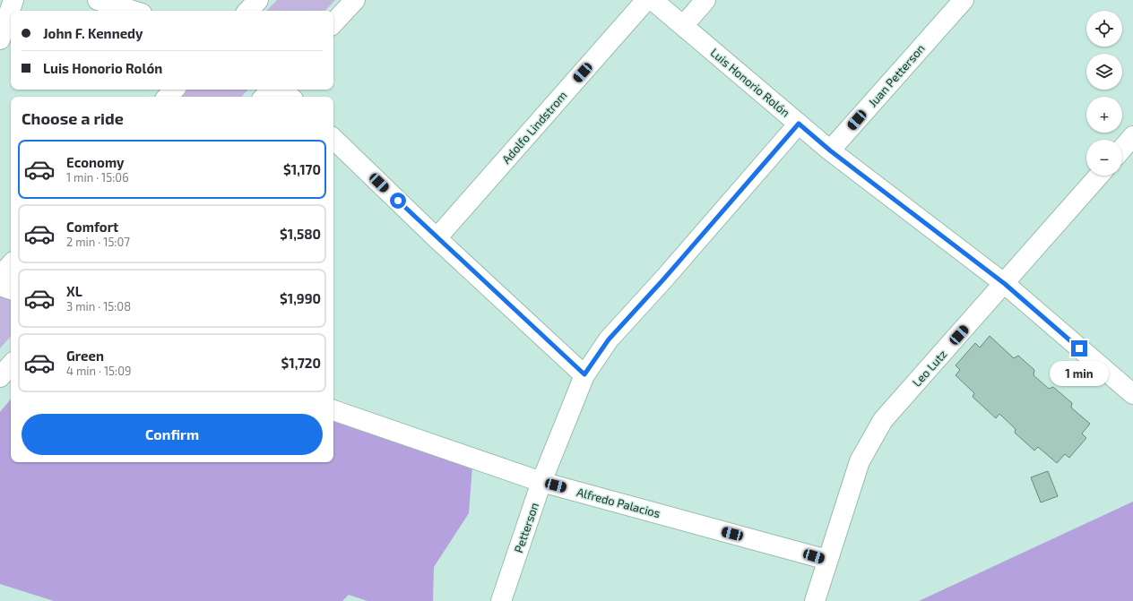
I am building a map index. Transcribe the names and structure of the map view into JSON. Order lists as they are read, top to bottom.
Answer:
{
  "streets": {
    "street": [
      "Juan Petterson",
      "Luis Honorio Rolón",
      "Adolfo Lindstrom",
      "Leo Lutz",
      "Alfredo Palacios",
      "Petterson"
    ]
  },
  "crossings": [
    ["Juan Petterson", "Luis Honorio Rolón"],
    ["Luis Honorio Rolón", "Leo Lutz"],
    ["Leo Lutz", "Alfredo Palacios"],
    ["Alfredo Palacios", "Petterson"]
  ],
  "page": {
    "map_buttons": ["+", "−"],
    "banner": ["John F. Kennedy", "Luis Honorio Rolón"],
    "heading": "Choose a ride",
    "list": [
      {
        "name": "Economy",
        "note": "1 min · 15:06",
        "value": "$1,170"
      },
      {
        "name": "Comfort",
        "note": "2 min · 15:07",
        "value": "$1,580"
      },
      {
        "name": "XL",
        "note": "3 min · 15:08",
        "value": "$1,990"
      },
      {
        "name": "Green",
        "note": "4 min · 15:09",
        "value": "$1,720"
      }
    ],
    "bubble": "1 min",
    "buttons": "Confirm"
  }
}
